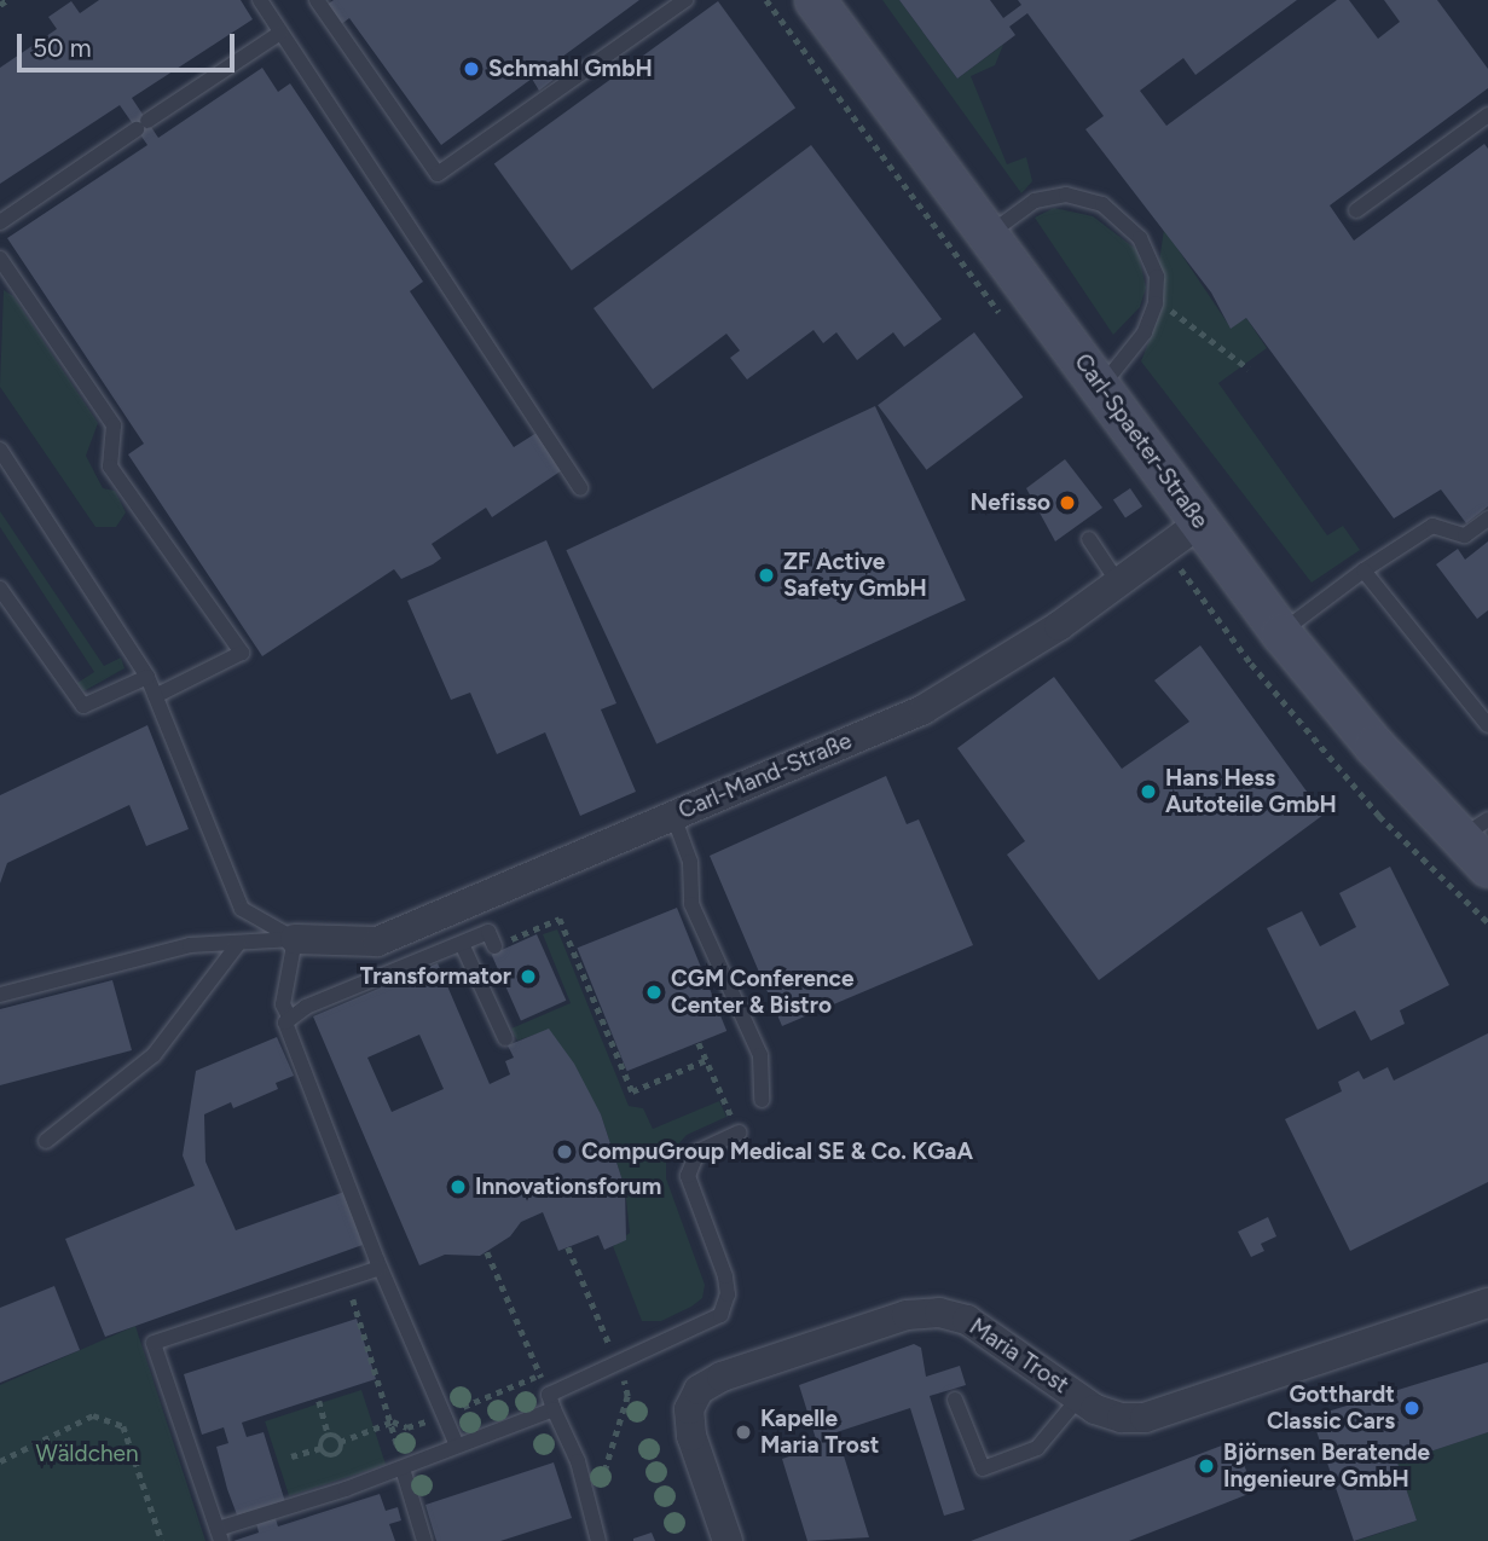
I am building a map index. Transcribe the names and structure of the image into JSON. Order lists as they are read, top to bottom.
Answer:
{
  "streets": {
    "street": ["Carl-Spaeter-Straße", "Carl-Mand-Straße", "Maria Trost"]
  },
  "crossings": [
    ["Carl-Spaeter-Straße", "Carl-Mand-Straße"]
  ],
  "parks": ["Wäldchen"],
  "places": [
    "Schmahl GmbH",
    "Nefisso",
    "ZF Active Safety GmbH",
    "Hans Hess Autoteile GmbH",
    "Transformator",
    "CGM Conference Center & Bistro",
    "CompuGroup Medical SE & Co. KGaA",
    "Innovationsforum",
    "Gotthardt Classic Cars",
    "Kapelle Maria Trost",
    "Björnsen Beratende Ingenieure GmbH"
  ],
  "scale_bar": "50 m"
}
